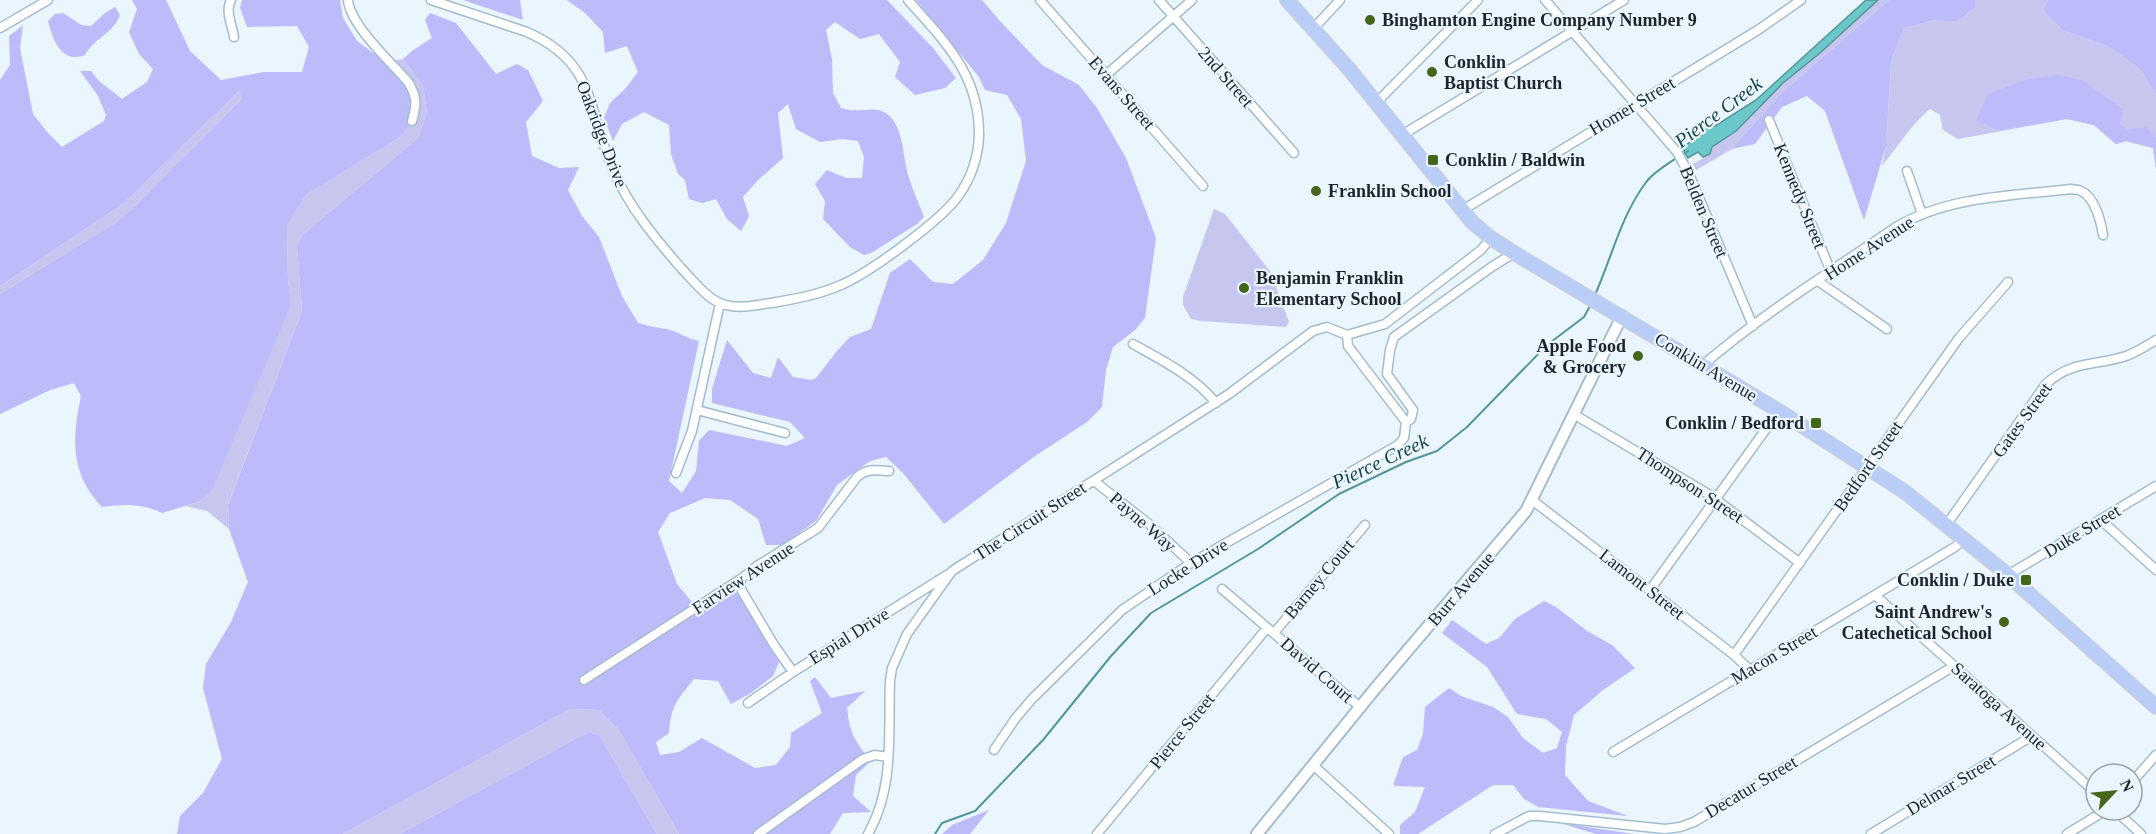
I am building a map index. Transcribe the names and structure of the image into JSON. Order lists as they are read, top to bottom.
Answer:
{
  "streets": {
    "main road": ["Conklin Avenue"],
    "street": [
      "2nd Street",
      "Evans Street",
      "Homer Street",
      "Oakridge Drive",
      "Kennedy Street",
      "Belden Street",
      "Home Avenue",
      "Gates Street",
      "Bedford Street",
      "Thompson Street",
      "The Circuit Street",
      "Payne Way",
      "Duke Street",
      "Locke Drive",
      "Farview Avenue",
      "Barney Court",
      "Lamont Street",
      "Burr Avenue",
      "Espial Drive",
      "Macon Street",
      "David Court",
      "Saratoga Avenue",
      "Pierce Street",
      "Delmar Street",
      "Decatur Street"
    ]
  },
  "crossings": [
    ["Homer Street", "Belden Street"],
    ["Homer Street", "Conklin Avenue"],
    ["Kennedy Street", "Home Avenue"],
    ["Belden Street", "Home Avenue"],
    ["Home Avenue", "Conklin Avenue"],
    ["Conklin Avenue", "Gates Street"],
    ["Conklin Avenue", "Bedford Street"],
    ["Conklin Avenue", "Duke Street"],
    ["Conklin Avenue", "Burr Avenue"],
    ["Conklin Avenue", "Macon Street"],
    ["Bedford Street", "Thompson Street"],
    ["Bedford Street", "Lamont Street"],
    ["Thompson Street", "Burr Avenue"],
    ["The Circuit Street", "Payne Way"],
    ["The Circuit Street", "Espial Drive"],
    ["Payne Way", "Locke Drive"],
    ["Barney Court", "David Court"],
    ["Barney Court", "Pierce Street"],
    ["Lamont Street", "Burr Avenue"],
    ["Lamont Street", "Macon Street"],
    ["Burr Avenue", "David Court"],
    ["Macon Street", "Saratoga Avenue"],
    ["David Court", "Pierce Street"],
    ["Saratoga Avenue", "Delmar Street"],
    ["Saratoga Avenue", "Decatur Street"]
  ],
  "water": ["Pierce Creek"],
  "places": {
    "other": [
      "Binghamton Engine Company Number 9",
      "Conklin Baptist Church",
      "Franklin School",
      "Benjamin Franklin Elementary School",
      "Apple Food & Grocery",
      "Saint Andrew's Catechetical School"
    ],
    "transit": ["Conklin / Baldwin", "Conklin / Bedford", "Conklin / Duke"]
  },
  "north": "top right"
}
